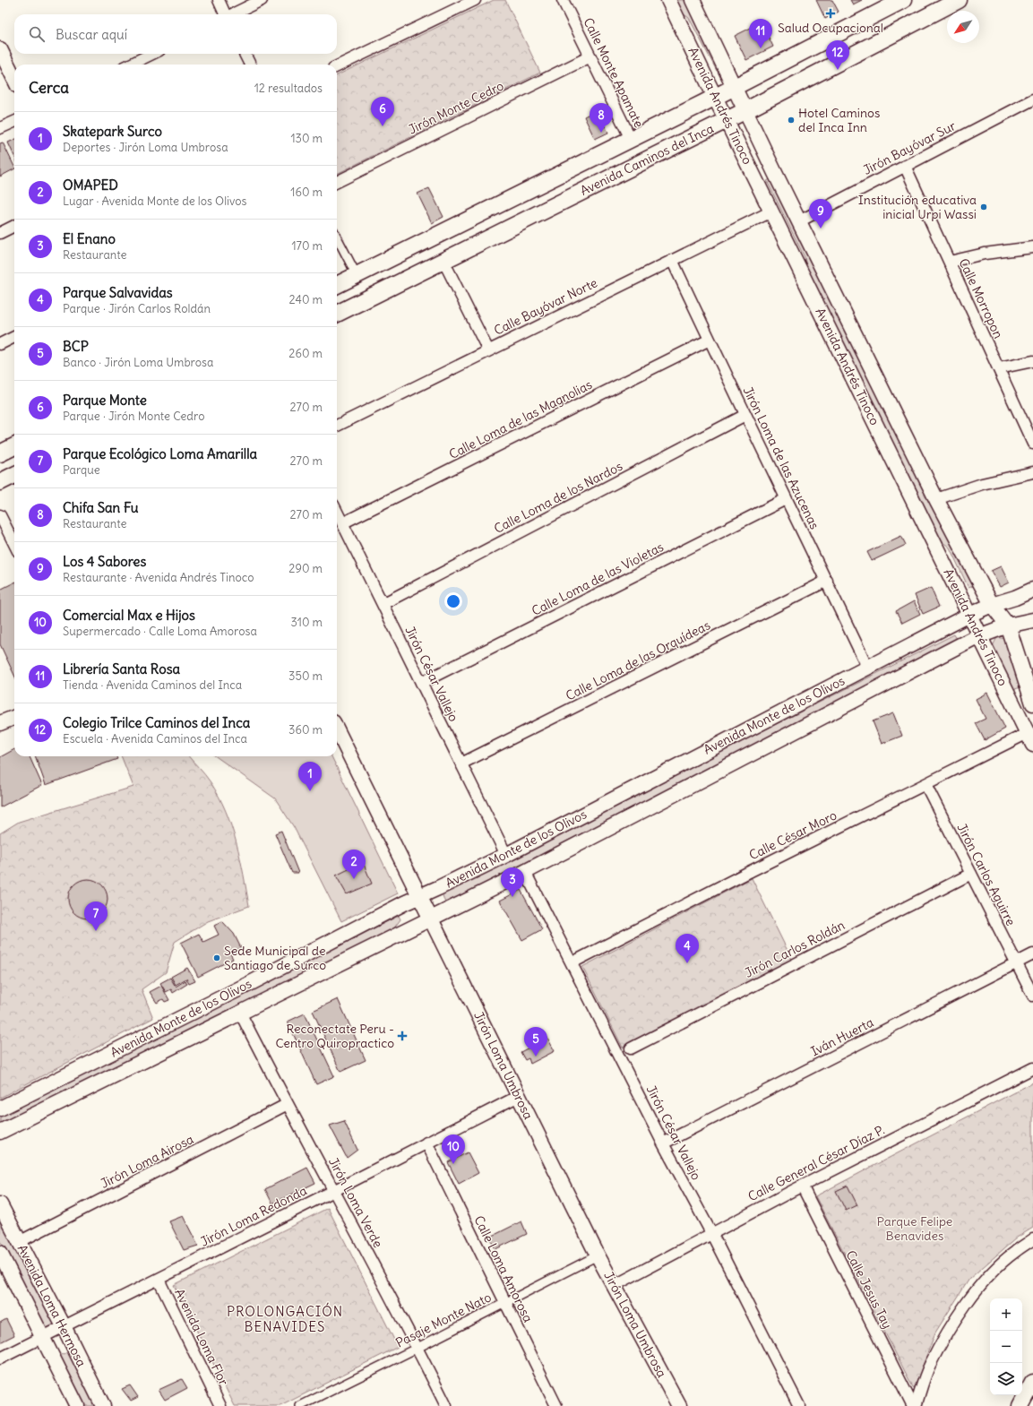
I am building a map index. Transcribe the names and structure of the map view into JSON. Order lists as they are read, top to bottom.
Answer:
{
  "streets": {
    "main road": ["Avenida Caminos del Inca"],
    "street": [
      "Calle Monte Apamate",
      "Avenida Andrés Tinoco",
      "Jirón Monte Cedro",
      "Jirón Bayóvar Sur",
      "Calle Morropon",
      "Calle Bayóvar Norte",
      "Calle Loma de las Magnolias",
      "Jirón Loma de las Azucenas",
      "Calle Loma de los Nardos",
      "Calle Loma de las Violetas",
      "Calle Loma de las Orquídeas",
      "Jirón César Vallejo",
      "Avenida Monte de los Olivos",
      "Calle César Moro",
      "Jirón Carlos Aguirre",
      "Jirón Carlos Roldán",
      "Iván Huerta",
      "Jirón Loma Umbrosa",
      "Jirón Loma Airosa",
      "Calle General César Díaz P.",
      "Jirón Loma Verde",
      "Jirón Loma Redonda",
      "Calle Loma Amorosa",
      "Calle Jesus Tay",
      "Avenida Loma Hermosa",
      "Pasaje Monte Nato",
      "Avenida Loma Flor"
    ]
  },
  "crossings": [
    ["Calle Monte Apamate", "Jirón Monte Cedro"],
    ["Calle Monte Apamate", "Avenida Caminos del Inca"],
    ["Avenida Andrés Tinoco", "Jirón Bayóvar Sur"],
    ["Avenida Andrés Tinoco", "Avenida Caminos del Inca"],
    ["Avenida Andrés Tinoco", "Calle Bayóvar Norte"],
    ["Avenida Andrés Tinoco", "Avenida Monte de los Olivos"],
    ["Avenida Andrés Tinoco", "Calle César Moro"],
    ["Jirón Bayóvar Sur", "Calle Morropon"],
    ["Calle Bayóvar Norte", "Jirón Loma de las Azucenas"],
    ["Calle Loma de las Magnolias", "Jirón Loma de las Azucenas"],
    ["Calle Loma de las Magnolias", "Jirón César Vallejo"],
    ["Jirón Loma de las Azucenas", "Calle Loma de los Nardos"],
    ["Jirón Loma de las Azucenas", "Calle Loma de las Violetas"],
    ["Jirón Loma de las Azucenas", "Calle Loma de las Orquídeas"],
    ["Jirón Loma de las Azucenas", "Avenida Monte de los Olivos"],
    ["Calle Loma de los Nardos", "Jirón César Vallejo"],
    ["Calle Loma de las Violetas", "Jirón César Vallejo"],
    ["Calle Loma de las Orquídeas", "Jirón César Vallejo"],
    ["Jirón César Vallejo", "Avenida Monte de los Olivos"],
    ["Jirón César Vallejo", "Calle César Moro"],
    ["Jirón César Vallejo", "Iván Huerta"],
    ["Jirón César Vallejo", "Calle General César Díaz P."],
    ["Avenida Monte de los Olivos", "Jirón Loma Umbrosa"],
    ["Avenida Monte de los Olivos", "Jirón Loma Verde"],
    ["Calle César Moro", "Jirón Carlos Aguirre"],
    ["Jirón Carlos Aguirre", "Jirón Carlos Roldán"],
    ["Jirón Carlos Aguirre", "Iván Huerta"],
    ["Jirón Loma Umbrosa", "Calle General César Díaz P."],
    ["Jirón Loma Umbrosa", "Jirón Loma Redonda"],
    ["Jirón Loma Umbrosa", "Pasaje Monte Nato"],
    ["Jirón Loma Airosa", "Jirón Loma Verde"],
    ["Jirón Loma Airosa", "Avenida Loma Hermosa"],
    ["Calle General César Díaz P.", "Calle Jesus Tay"],
    ["Jirón Loma Verde", "Jirón Loma Redonda"],
    ["Jirón Loma Verde", "Pasaje Monte Nato"],
    ["Jirón Loma Redonda", "Calle Loma Amorosa"],
    ["Jirón Loma Redonda", "Avenida Loma Hermosa"],
    ["Jirón Loma Redonda", "Avenida Loma Flor"],
    ["Calle Loma Amorosa", "Pasaje Monte Nato"]
  ],
  "districts": ["PROLONGACIÓN BENAVIDES"],
  "parks": ["Parque Felipe Benavides"],
  "places": {
    "health": ["Salud Ocupacional", "Reconectate Peru - Centro Quiropractico"],
    "other": ["Hotel Caminos del Inca Inn", "Institución educativa inicial Urpi Wassi", "Sede Municipal de Santiago de Surco"]
  },
  "north": "bottom left",
  "page": {
    "search": "Buscar aquí",
    "pins": [
      "11",
      "12",
      "6",
      "8",
      "9",
      "1",
      "2",
      "3",
      "7",
      "4",
      "5",
      "10"
    ],
    "heading": ["Cerca", "12 resultados"],
    "list": [
      {
        "mark": "1",
        "name": "Skatepark Surco",
        "note": "Deportes · Jirón Loma Umbrosa",
        "value": "130 m"
      },
      {
        "mark": "2",
        "name": "OMAPED",
        "note": "Lugar · Avenida Monte de los Olivos",
        "value": "160 m"
      },
      {
        "mark": "3",
        "name": "El Enano",
        "note": "Restaurante",
        "value": "170 m"
      },
      {
        "mark": "4",
        "name": "Parque Salvavidas",
        "note": "Parque · Jirón Carlos Roldán",
        "value": "240 m"
      },
      {
        "mark": "5",
        "name": "BCP",
        "note": "Banco · Jirón Loma Umbrosa",
        "value": "260 m"
      },
      {
        "mark": "6",
        "name": "Parque Monte",
        "note": "Parque · Jirón Monte Cedro",
        "value": "270 m"
      },
      {
        "mark": "7",
        "name": "Parque Ecológico Loma Amarilla",
        "note": "Parque",
        "value": "270 m"
      },
      {
        "mark": "8",
        "name": "Chifa San Fu",
        "note": "Restaurante",
        "value": "270 m"
      },
      {
        "mark": "9",
        "name": "Los 4 Sabores",
        "note": "Restaurante · Avenida Andrés Tinoco",
        "value": "290 m"
      },
      {
        "mark": "10",
        "name": "Comercial Max e Hijos",
        "note": "Supermercado · Calle Loma Amorosa",
        "value": "310 m"
      },
      {
        "mark": "11",
        "name": "Librería Santa Rosa",
        "note": "Tienda · Avenida Caminos del Inca",
        "value": "350 m"
      },
      {
        "mark": "12",
        "name": "Colegio Trilce Caminos del Inca",
        "note": "Escuela · Avenida Caminos del Inca",
        "value": "360 m"
      }
    ],
    "map_buttons": ["+", "−"]
  }
}
